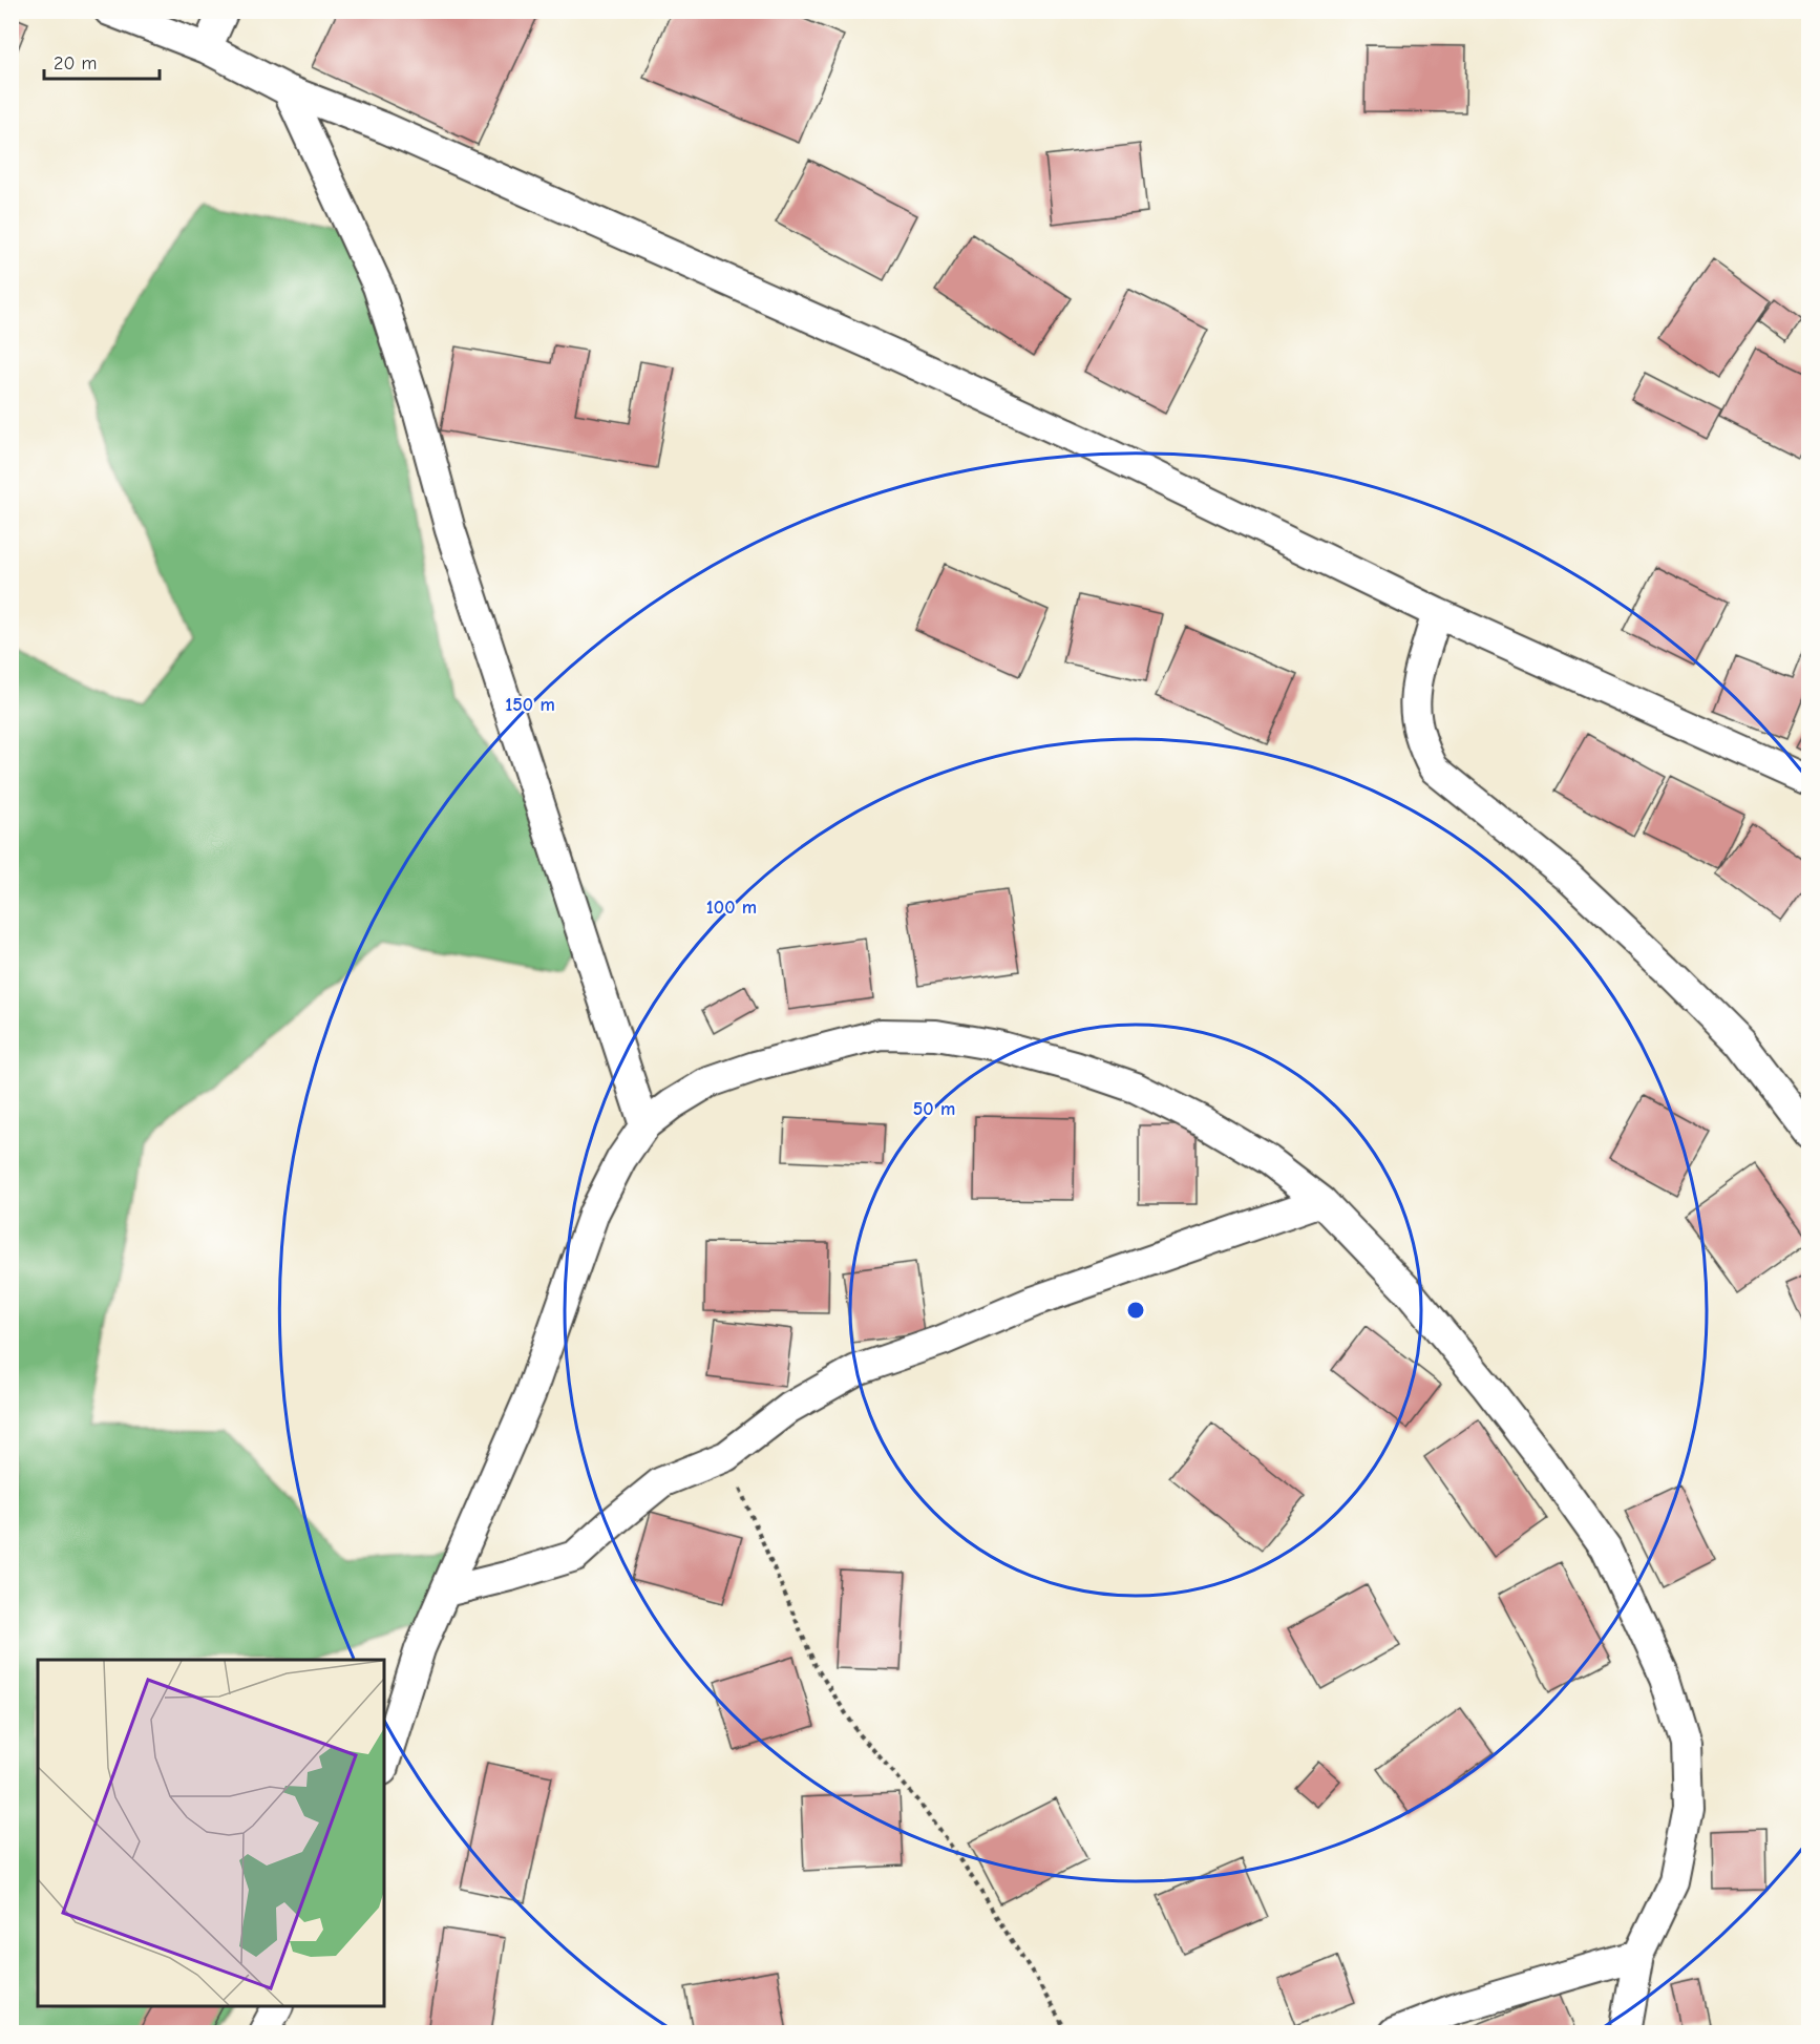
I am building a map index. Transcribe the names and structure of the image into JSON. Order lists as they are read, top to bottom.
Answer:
{
  "scale_bar": "20 m",
  "rings": ["150 m", "100 m", "50 m"]
}
